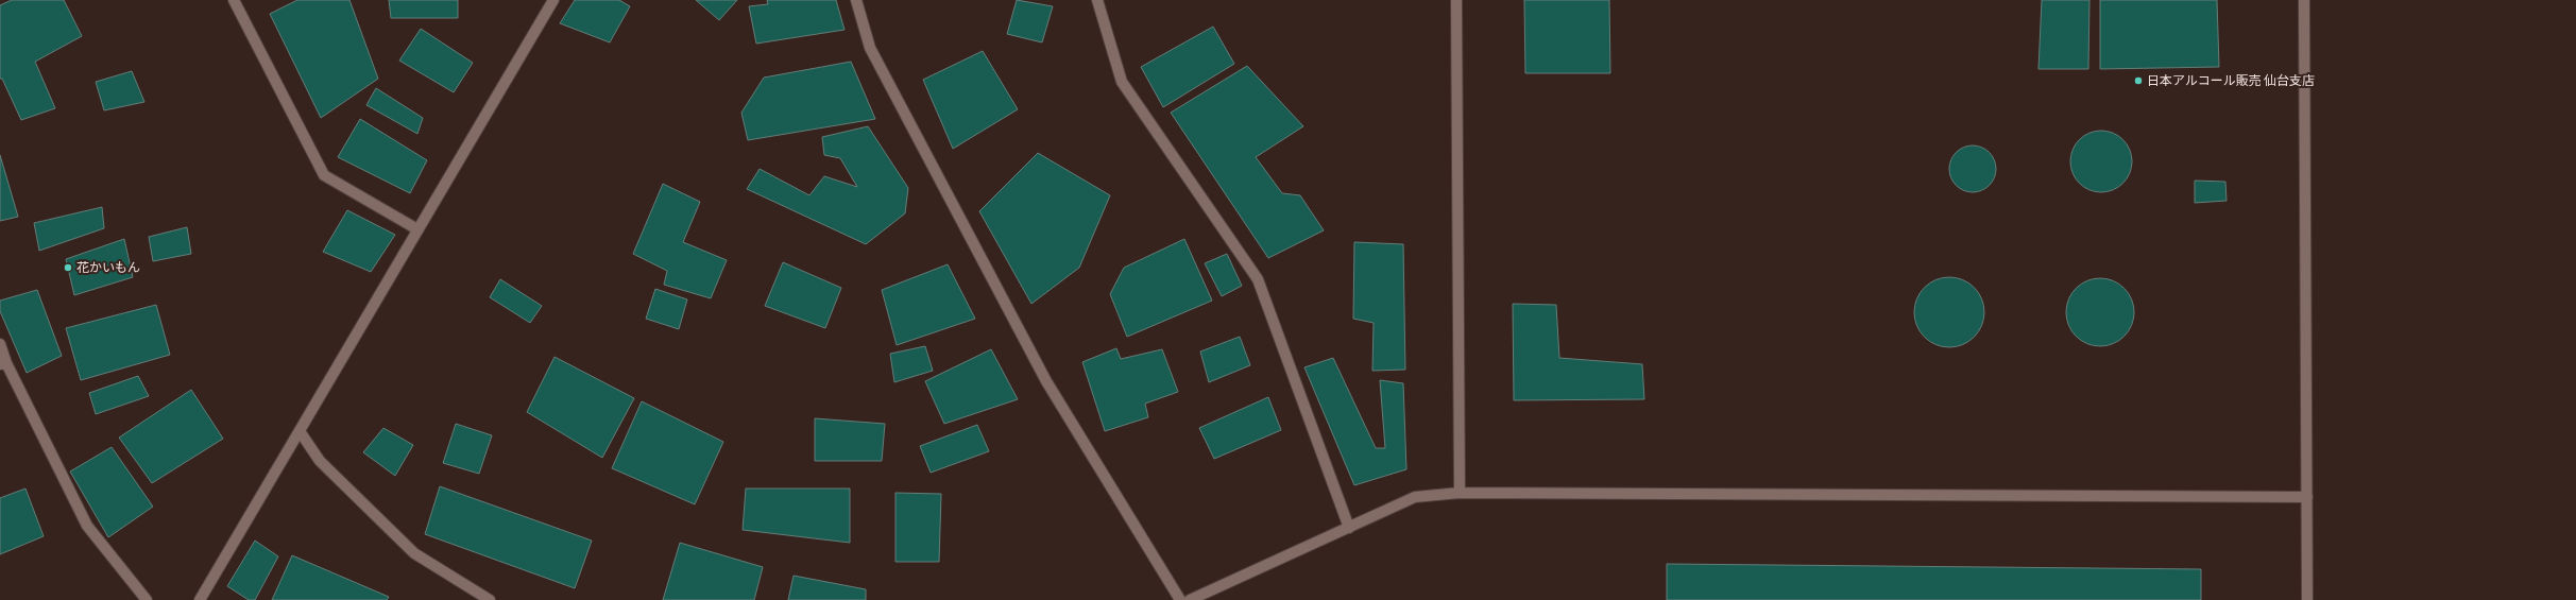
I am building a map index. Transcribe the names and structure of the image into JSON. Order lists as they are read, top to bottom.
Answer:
{
  "places": ["日本アルコール販売 仙台支店", "花かいもん"]
}
